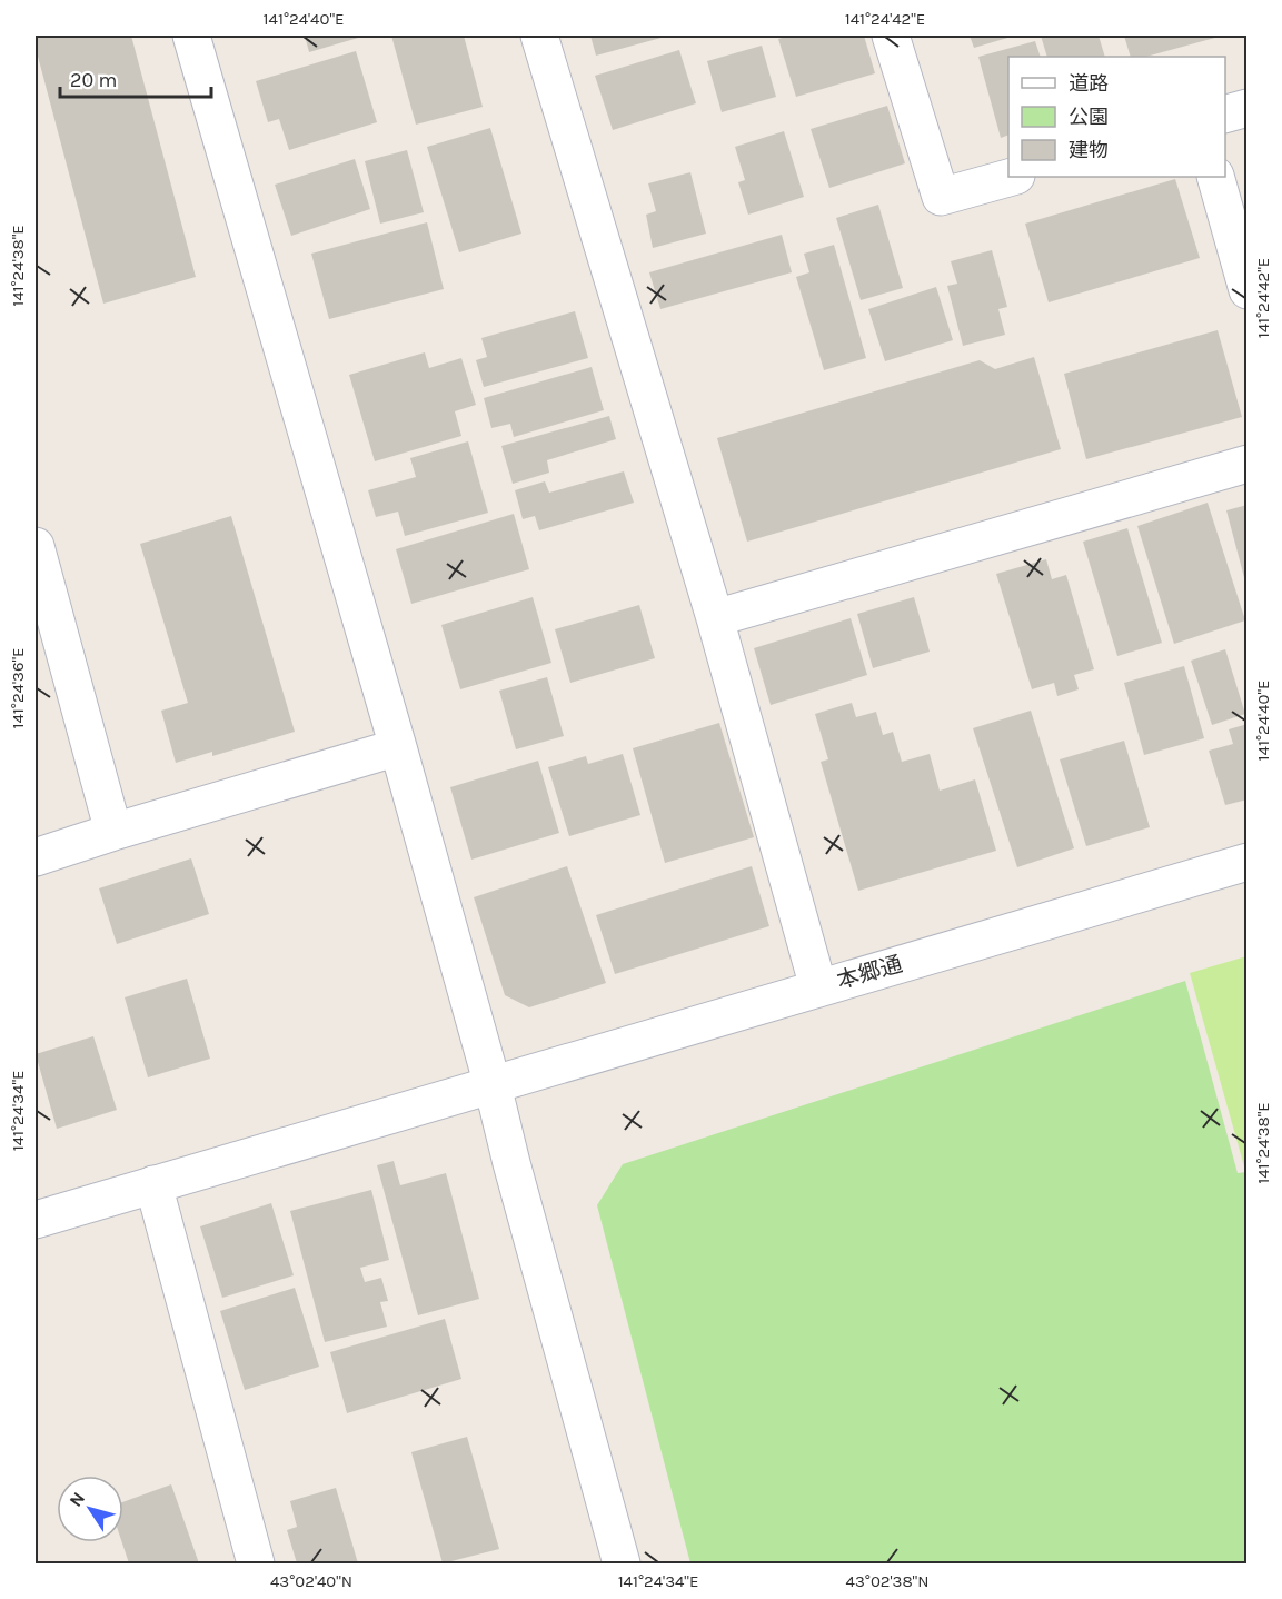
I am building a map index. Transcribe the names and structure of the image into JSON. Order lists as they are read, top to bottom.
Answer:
{
  "streets": {
    "street": ["本郷通"]
  },
  "legend": ["道路", "公園", "建物"],
  "scale_bar": "20 m",
  "north": "top left",
  "coordinates": [
    "141°24'40\"E",
    "141°24'42\"E",
    "141°24'38\"E",
    "141°24'36\"E",
    "141°24'34\"E",
    "43°02'40\"N",
    "43°02'38\"N"
  ]
}
